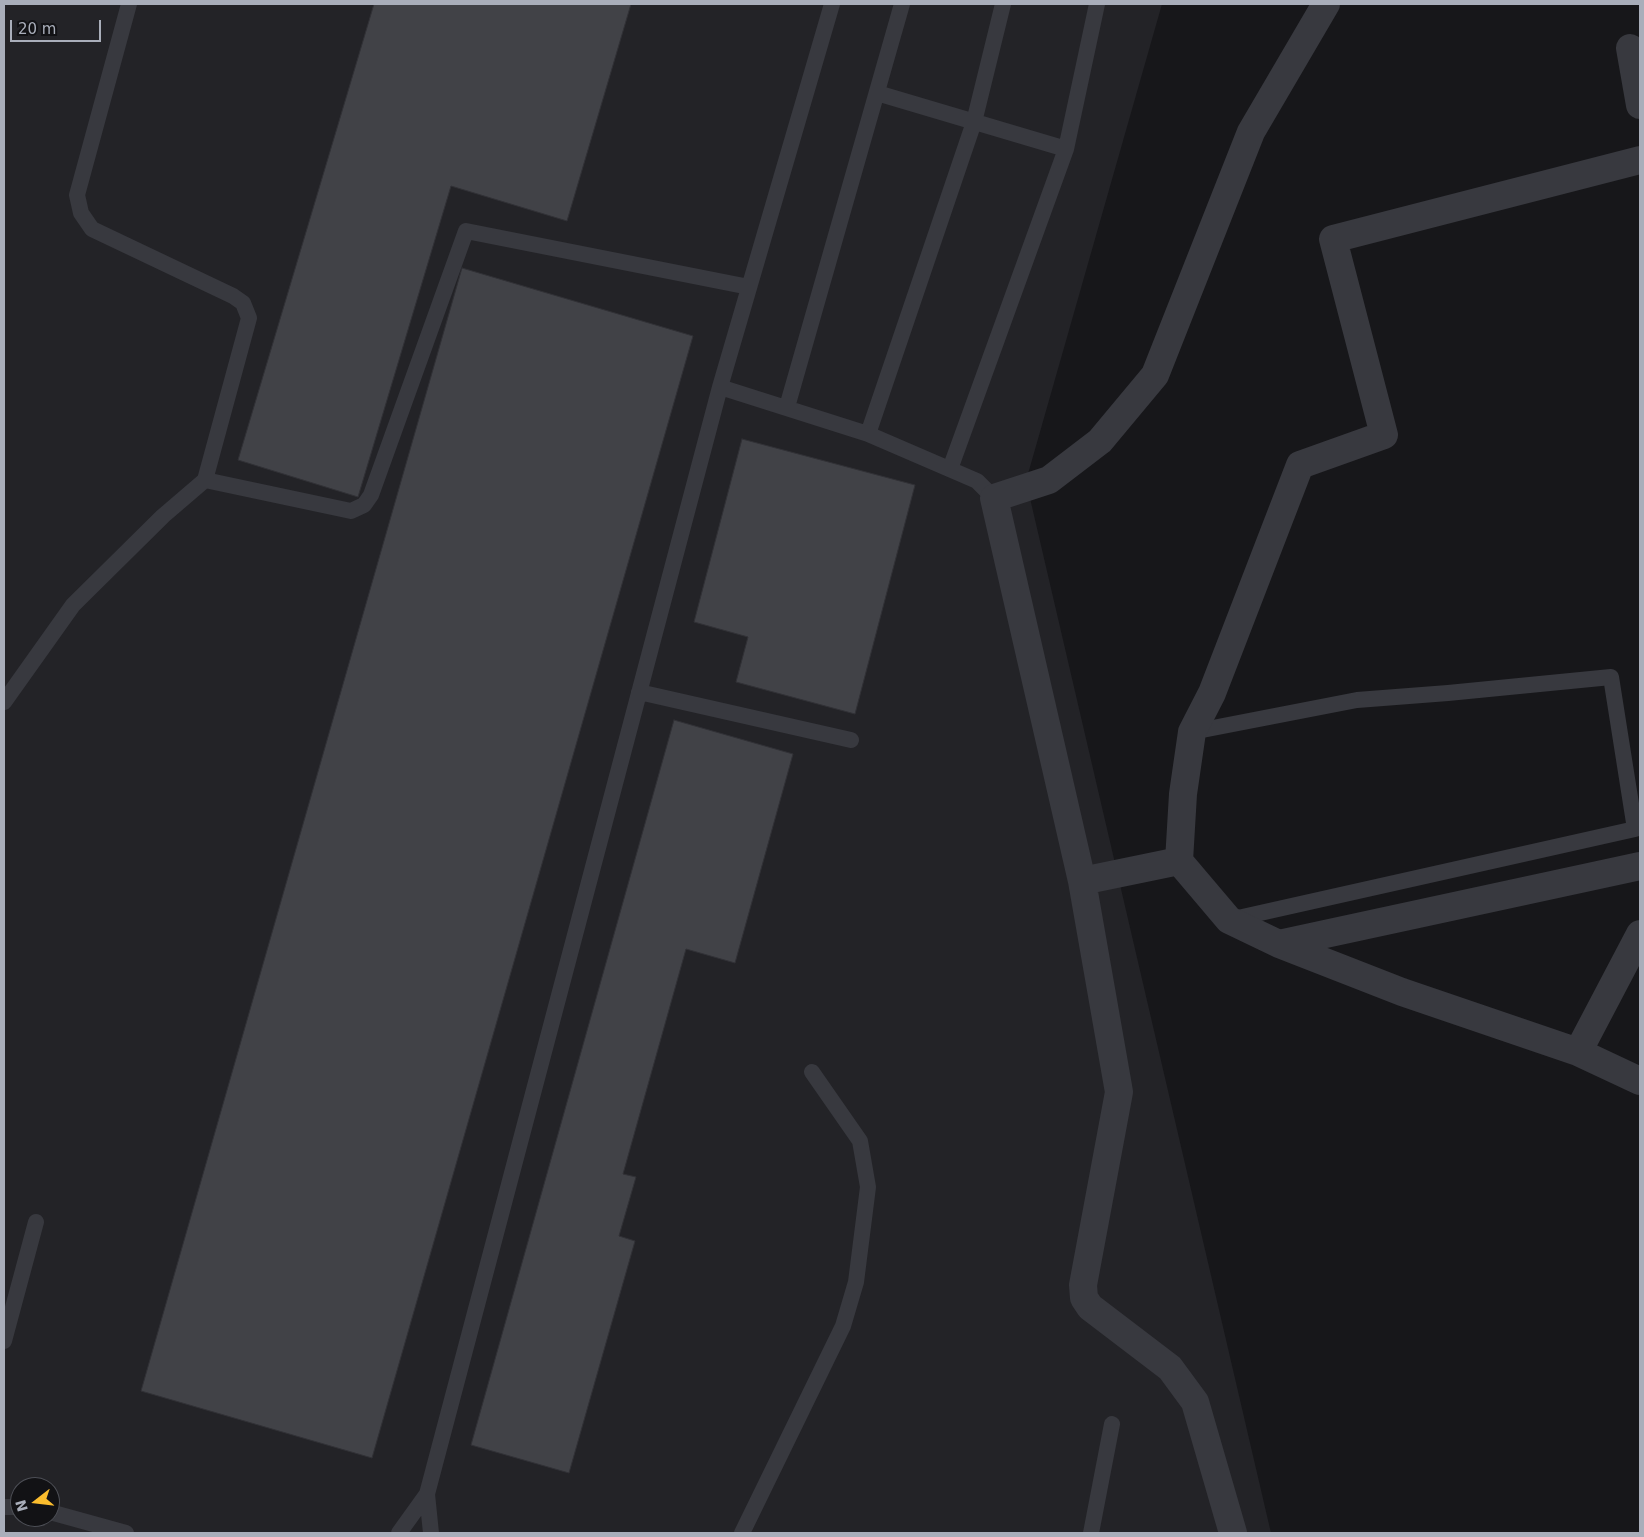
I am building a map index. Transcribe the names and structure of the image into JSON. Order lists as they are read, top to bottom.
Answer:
{
  "scale_bar": "20 m",
  "north": "left"
}
